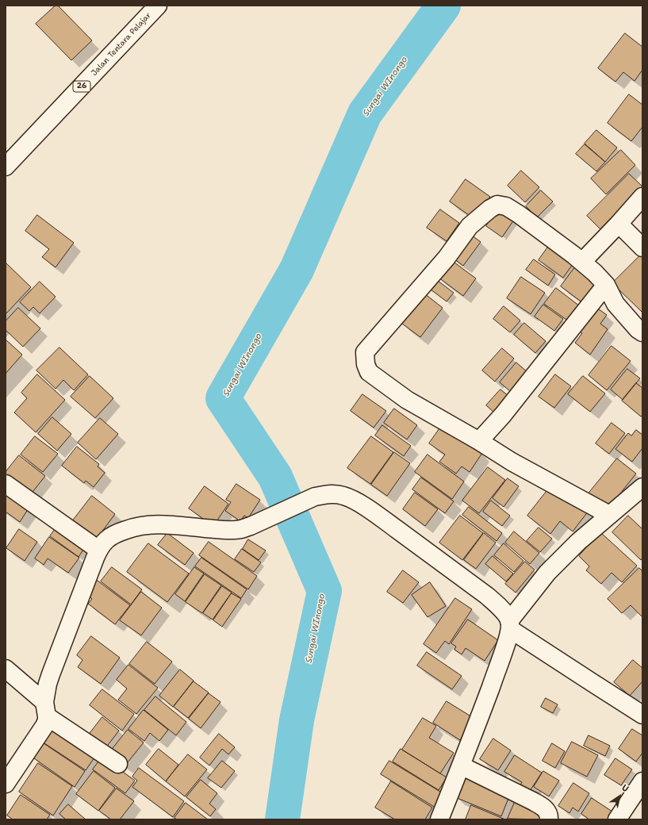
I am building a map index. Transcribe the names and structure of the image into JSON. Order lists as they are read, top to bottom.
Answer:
{
  "streets": {
    "street": ["Jalan Tentara Pelajar", "26"]
  },
  "water": ["Sungai WInongo"],
  "north": "top right"
}
